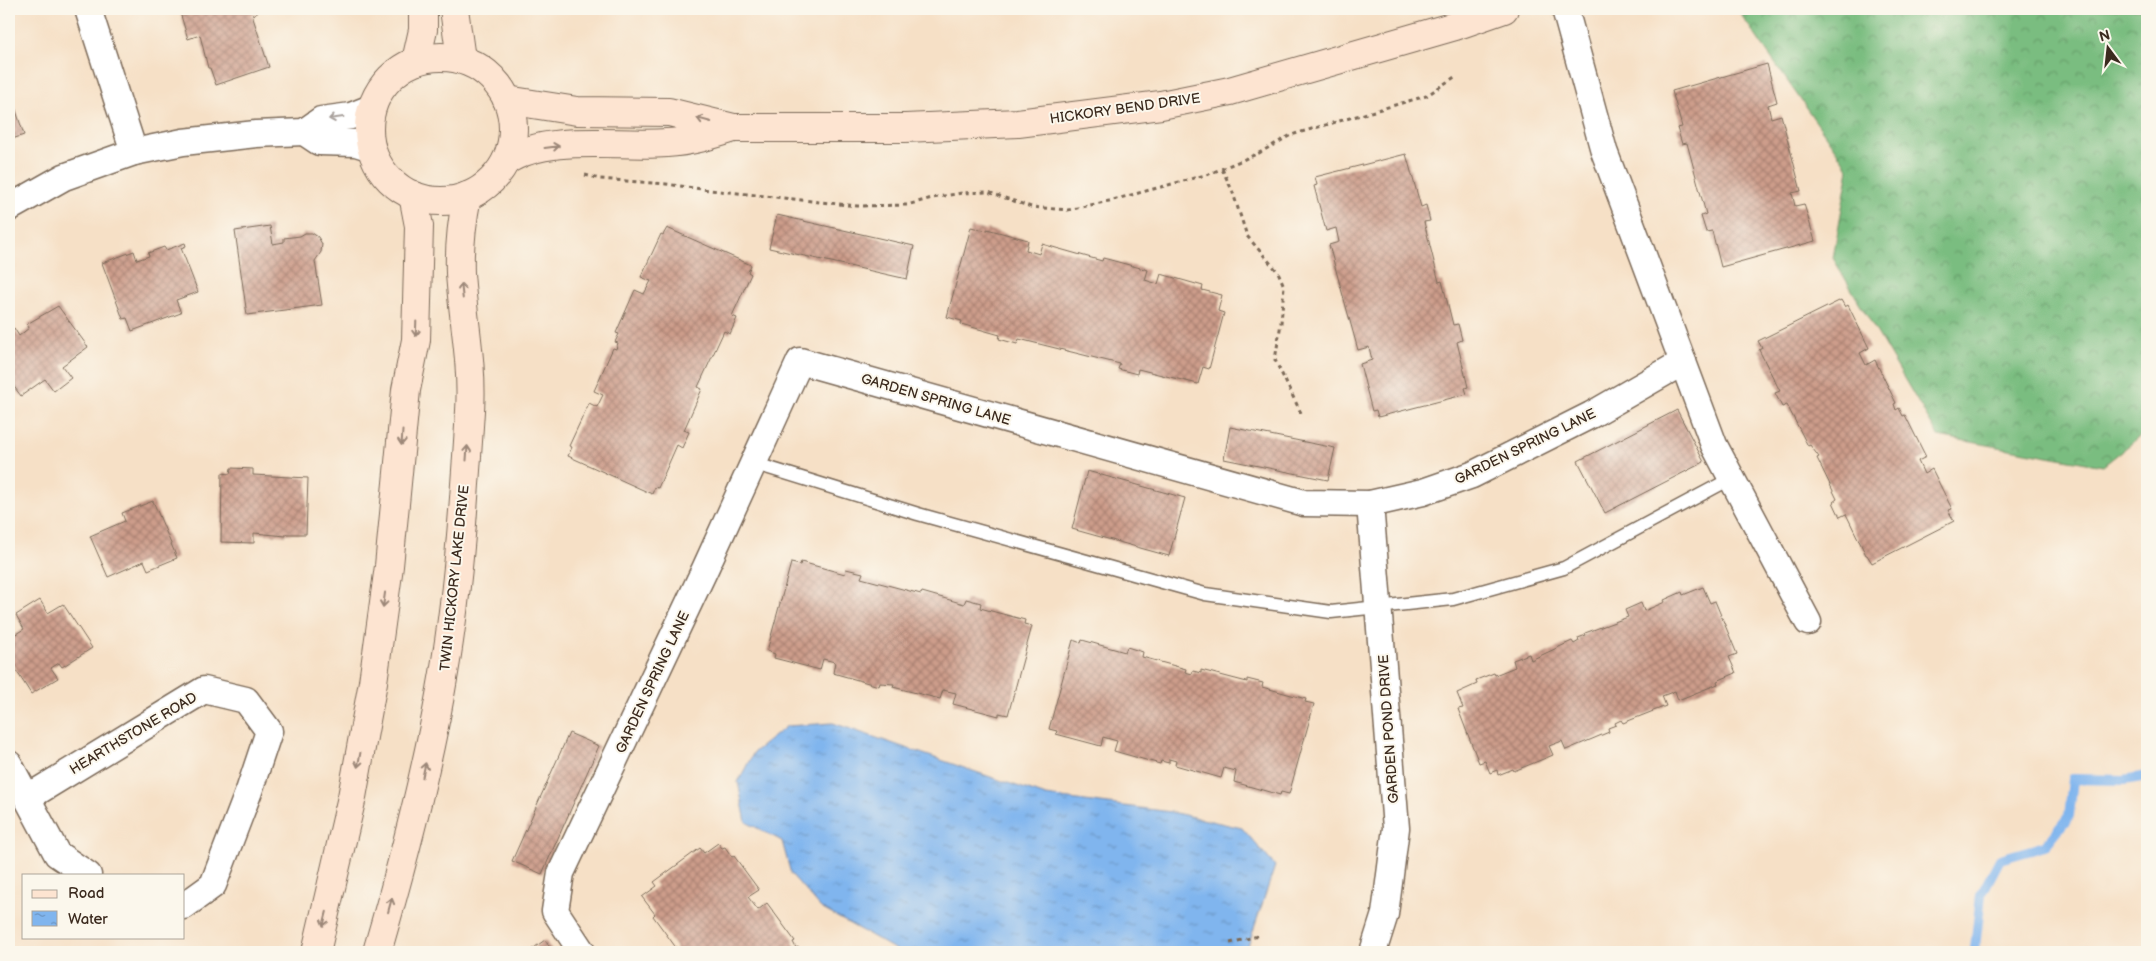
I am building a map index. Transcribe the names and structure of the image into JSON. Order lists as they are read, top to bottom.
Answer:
{
  "streets": {
    "street": [
      "HICKORY BEND DRIVE",
      "GARDEN SPRING LANE",
      "TWIN HICKORY LAKE DRIVE",
      "GARDEN POND DRIVE",
      "HEARTHSTONE ROAD"
    ]
  },
  "crossings": [
    ["HICKORY BEND DRIVE", "TWIN HICKORY LAKE DRIVE"],
    ["GARDEN SPRING LANE", "GARDEN POND DRIVE"]
  ],
  "legend": ["Road", "Water"],
  "north": "top"
}
